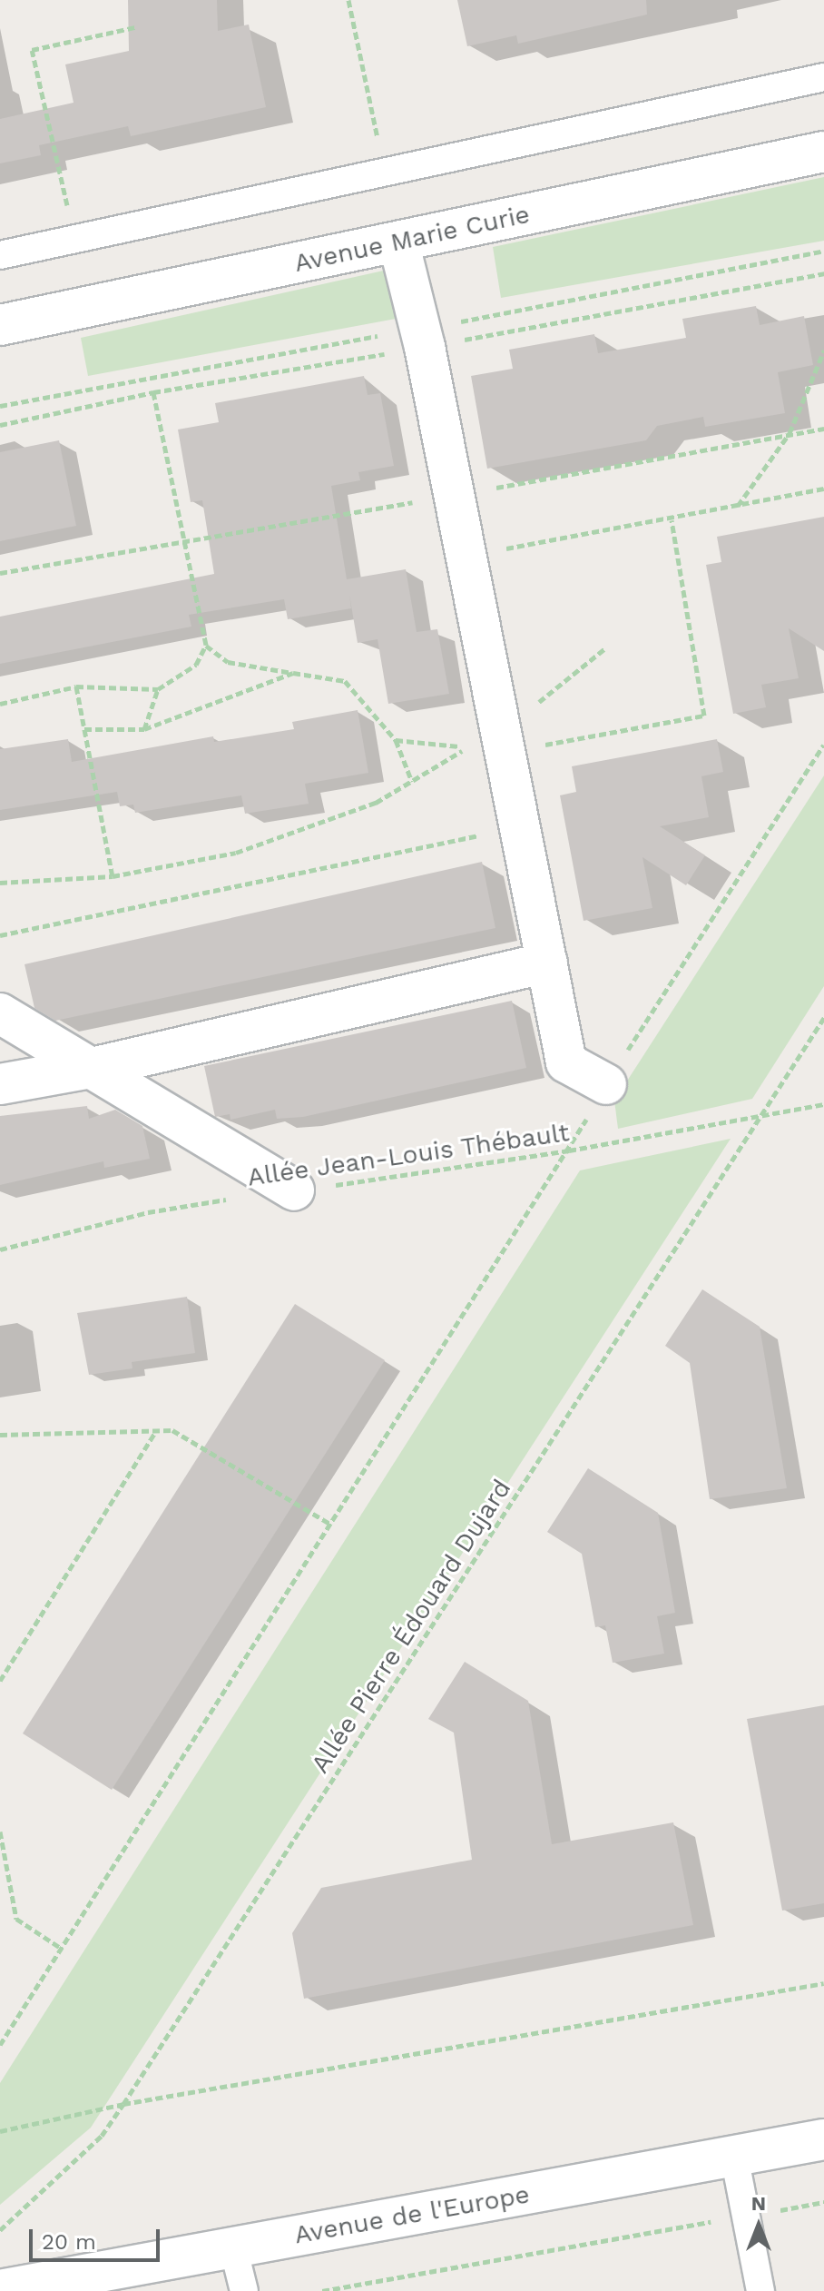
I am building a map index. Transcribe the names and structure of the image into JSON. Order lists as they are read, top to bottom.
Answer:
{
  "streets": {
    "street": ["Avenue Marie Curie", "Avenue de l'Europe"],
    "path": ["Allée Jean-Louis Thébault", "Allée Pierre Édouard Dujard"]
  },
  "crossings": [
    ["Allée Jean-Louis Thébault", "Allée Pierre Édouard Dujard"]
  ],
  "scale_bar": "20 m",
  "north": "top"
}
